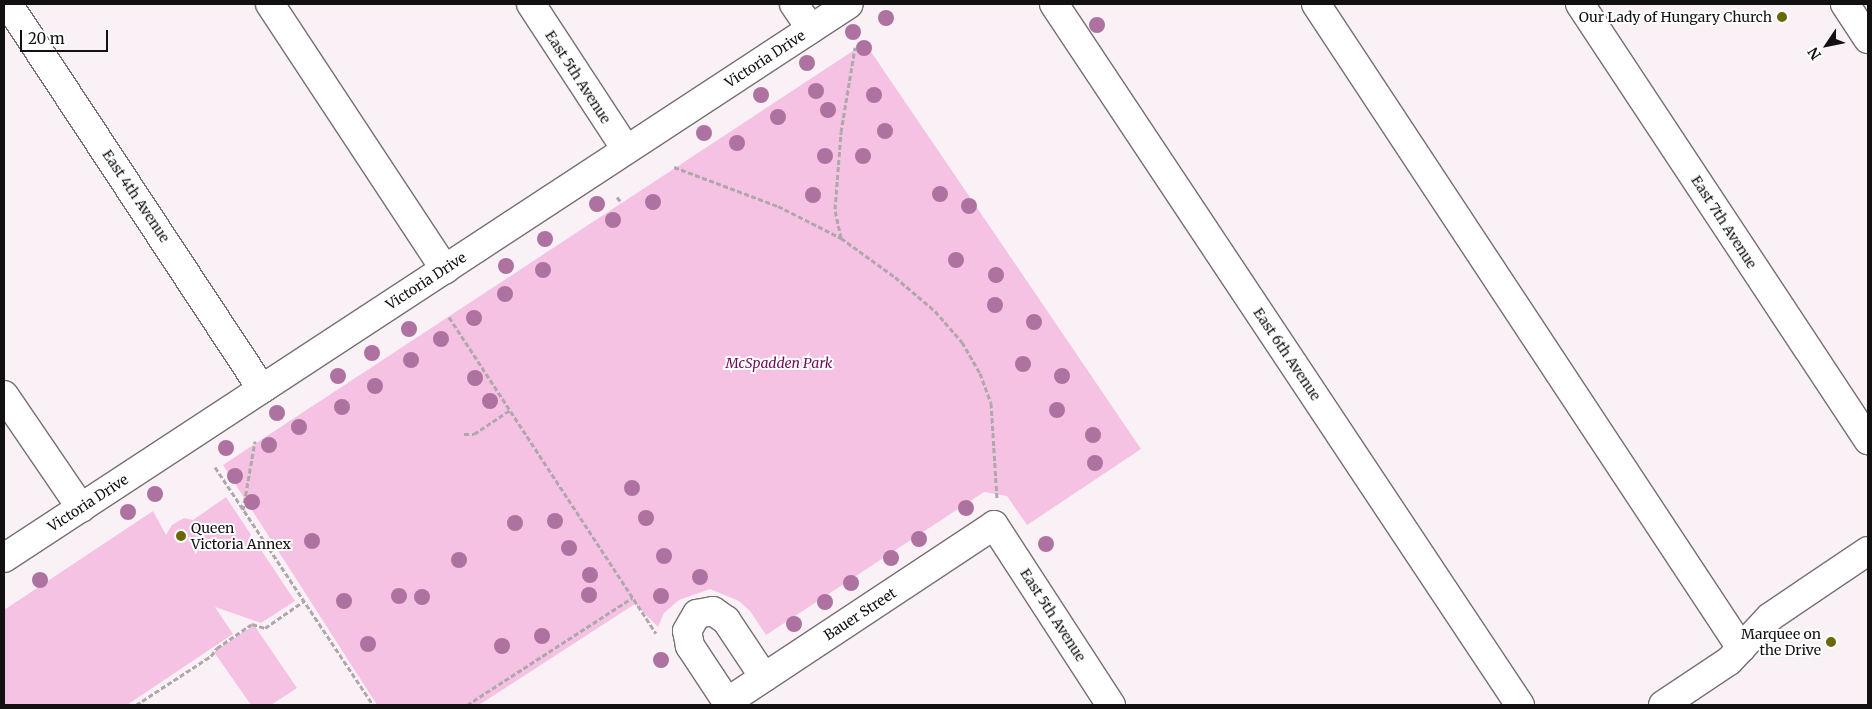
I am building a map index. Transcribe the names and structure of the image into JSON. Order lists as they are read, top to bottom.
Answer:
{
  "streets": {
    "street": [
      "Victoria Drive",
      "East 5th Avenue",
      "East 4th Avenue",
      "East 7th Avenue",
      "East 6th Avenue",
      "Bauer Street"
    ]
  },
  "crossings": [
    ["Victoria Drive", "East 5th Avenue"],
    ["Victoria Drive", "East 4th Avenue"],
    ["East 5th Avenue", "Bauer Street"]
  ],
  "parks": ["McSpadden Park"],
  "places": ["Our Lady of Hungary Church", "Queen Victoria Annex", "Marquee on the Drive"],
  "scale_bar": "20 m",
  "north": "bottom left"
}
